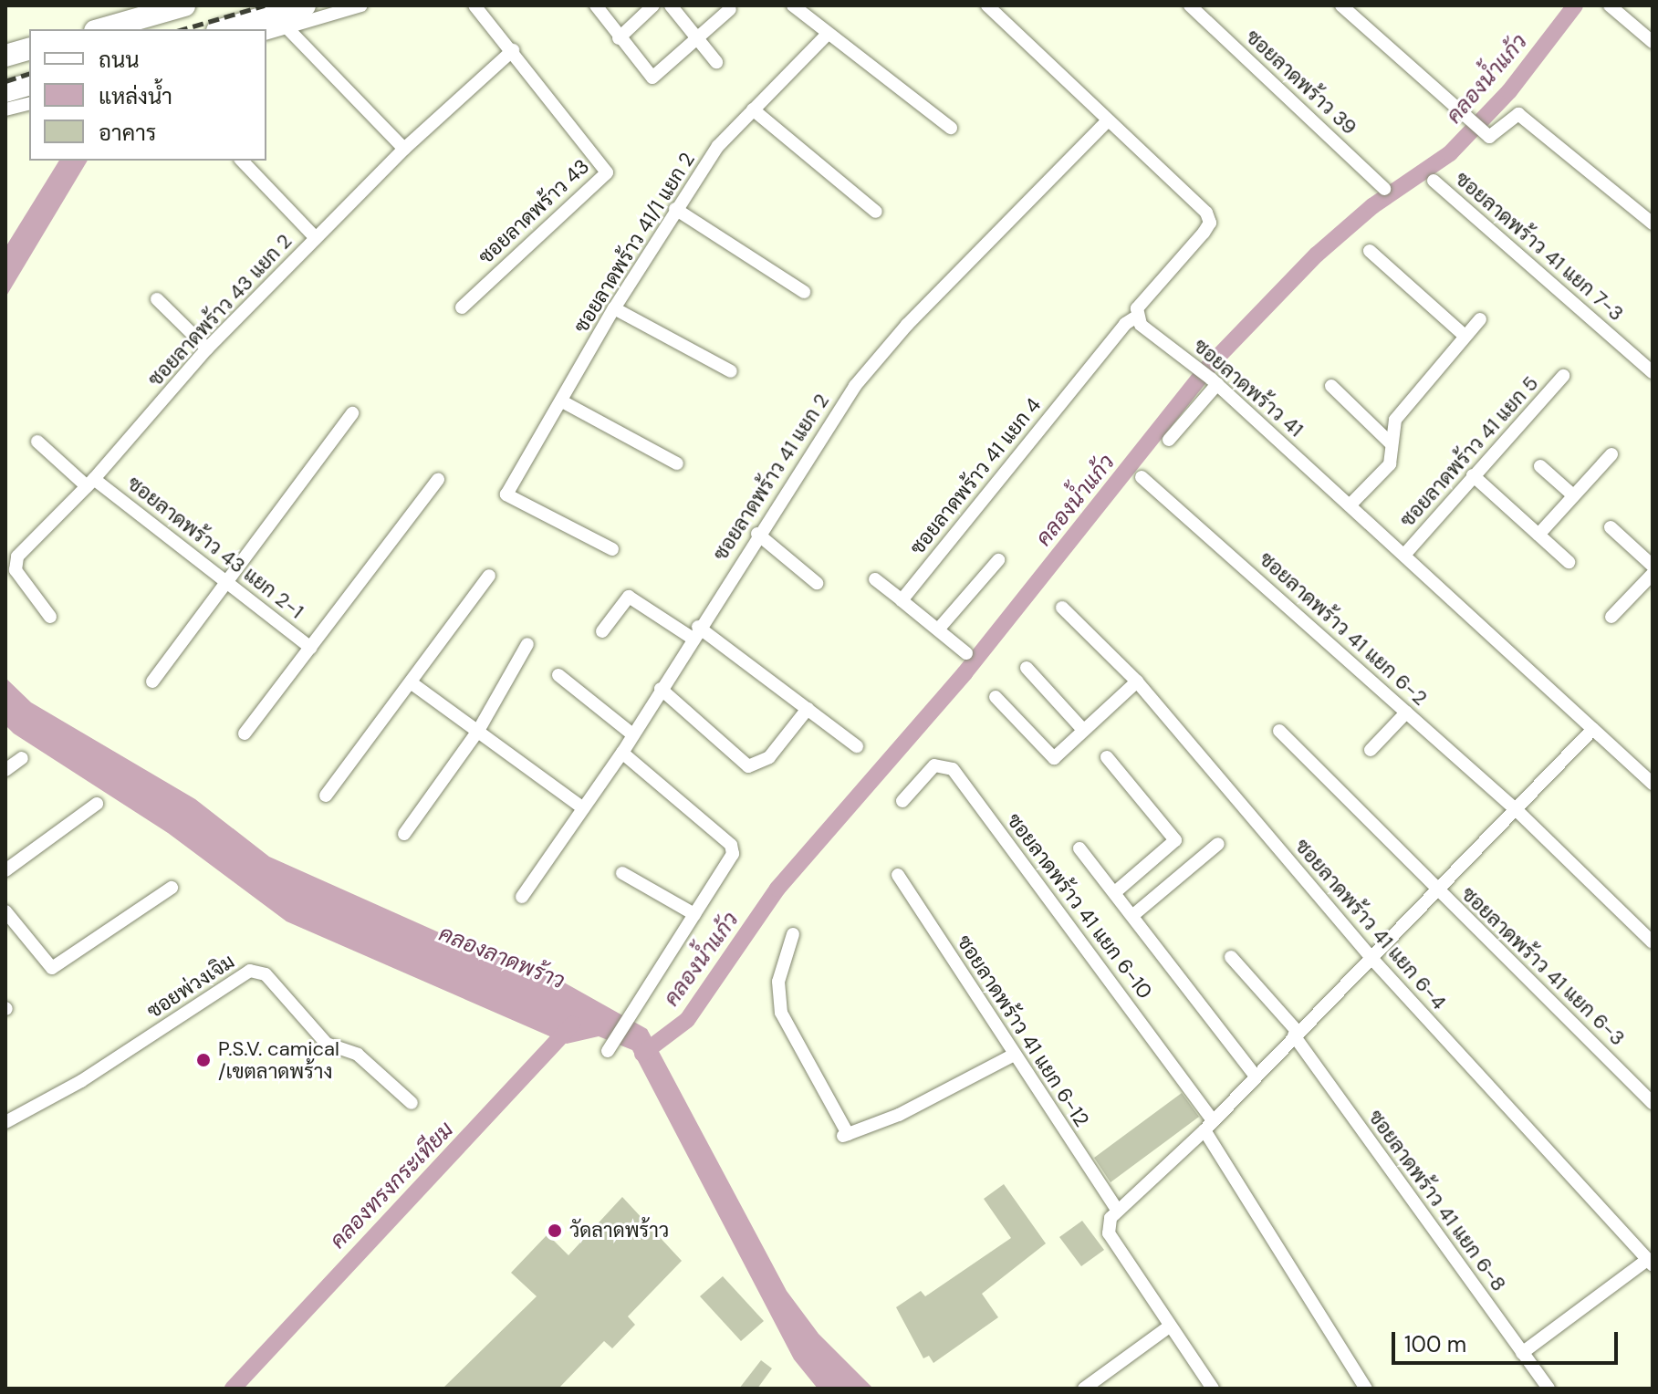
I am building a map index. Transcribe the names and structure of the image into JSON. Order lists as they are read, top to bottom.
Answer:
{
  "streets": {
    "street": [
      "ซอยลาดพร้าว 39",
      "ซอยลาดพร้าว 43",
      "ซอยลาดพร้าว 41/1 แยก 2",
      "ซอยลาดพร้าว 41 แยก 7-3",
      "ซอยลาดพร้าว 43 แยก 2",
      "ซอยลาดพร้าว 41",
      "ซอยลาดพร้าว 41 แยก 5",
      "ซอยลาดพร้าว 41 แยก 4",
      "ซอยลาดพร้าว 41 แยก 2",
      "ซอยลาดพร้าว 43 แยก 2-1",
      "ซอยลาดพร้าว 41 แยก 6-2",
      "ซอยลาดพร้าว 41 แยก 6-10",
      "ซอยลาดพร้าว 41 แยก 6-4",
      "ซอยลาดพร้าว 41 แยก 6-3",
      "ซอยพ่วงเจิม",
      "ซอยลาดพร้าว 41 แยก 6-12",
      "ซอยลาดพร้าว 41 แยก 6-8"
    ]
  },
  "crossings": [
    ["ซอยลาดพร้าว 43", "ซอยลาดพร้าว 43 แยก 2"],
    ["ซอยลาดพร้าว 43 แยก 2", "ซอยลาดพร้าว 43 แยก 2-1"],
    ["ซอยลาดพร้าว 41", "ซอยลาดพร้าว 41 แยก 5"],
    ["ซอยลาดพร้าว 41", "ซอยลาดพร้าว 41 แยก 4"]
  ],
  "water": ["คลองน้ำแก้ว", "คลองลาดพร้าว", "คลองทรงกระเทียม"],
  "places": ["P.S.V. camical /เขตลาดพร้าง", "วัดลาดพร้าว"],
  "legend": ["ถนน", "แหล่งน้ำ", "อาคาร"],
  "scale_bar": "100 m"
}
